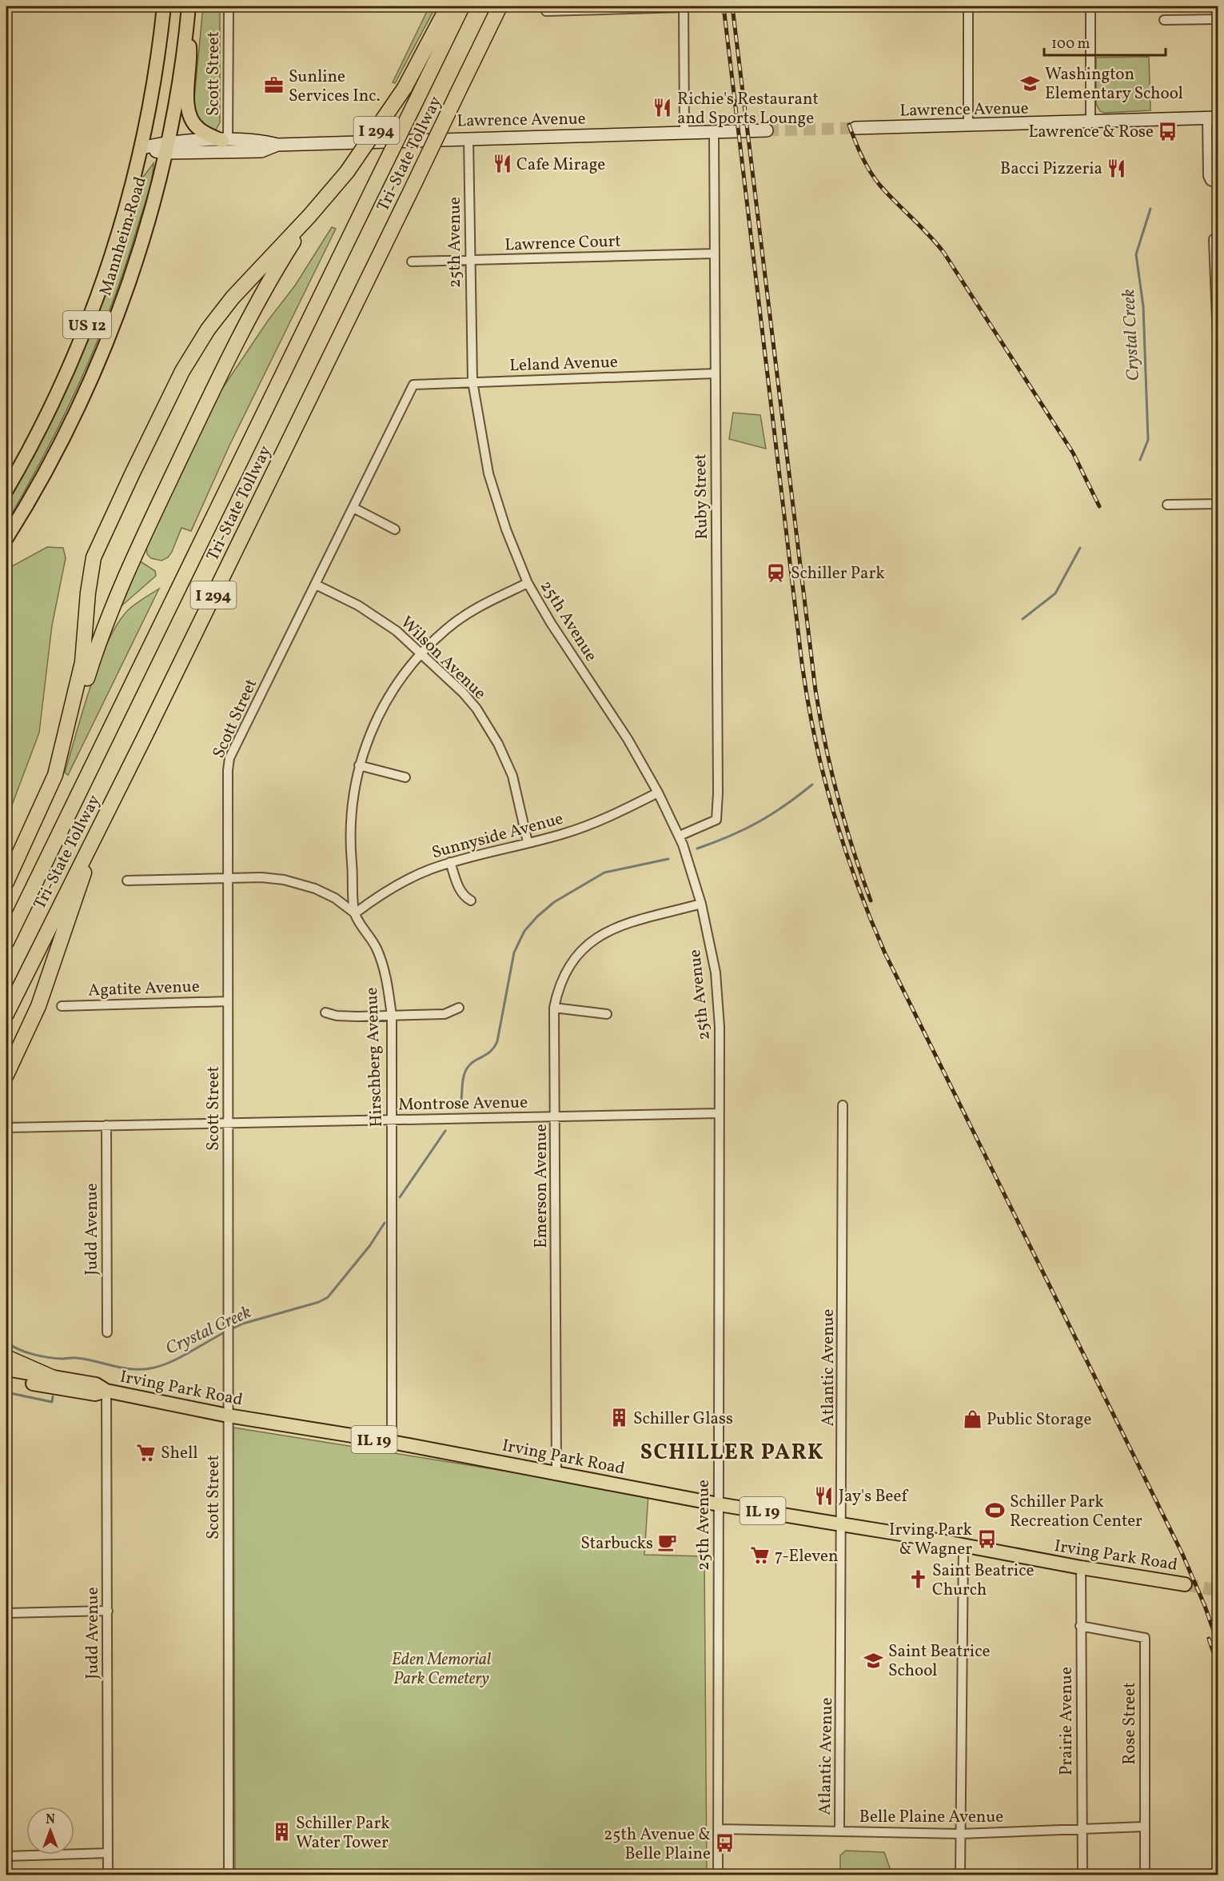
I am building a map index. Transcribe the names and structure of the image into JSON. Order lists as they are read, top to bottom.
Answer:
{
  "streets": {
    "highway": ["I 294", "Tri-State Tollway"],
    "main road": [
      "Lawrence Avenue",
      "Mannheim Road",
      "US 12",
      "Irving Park Road",
      "IL 19"
    ],
    "street": [
      "Scott Street",
      "25th Avenue",
      "Lawrence Court",
      "Leland Avenue",
      "Ruby Street",
      "Wilson Avenue",
      "Sunnyside Avenue",
      "Agatite Avenue",
      "Hirschberg Avenue",
      "Montrose Avenue",
      "Emerson Avenue",
      "Judd Avenue",
      "Atlantic Avenue",
      "Prairie Avenue",
      "Rose Street",
      "Belle Plaine Avenue"
    ]
  },
  "crossings": [
    ["Scott Street", "Lawrence Avenue"],
    ["Scott Street", "Leland Avenue"],
    ["Scott Street", "Wilson Avenue"],
    ["Scott Street", "Agatite Avenue"],
    ["Scott Street", "Montrose Avenue"],
    ["Scott Street", "Irving Park Road"],
    ["Lawrence Avenue", "Mannheim Road"],
    ["Lawrence Avenue", "25th Avenue"],
    ["Lawrence Avenue", "Ruby Street"],
    ["25th Avenue", "Lawrence Court"],
    ["25th Avenue", "Leland Avenue"],
    ["25th Avenue", "Ruby Street"],
    ["25th Avenue", "Sunnyside Avenue"],
    ["25th Avenue", "Hirschberg Avenue"],
    ["25th Avenue", "Montrose Avenue"],
    ["25th Avenue", "Emerson Avenue"],
    ["25th Avenue", "Irving Park Road"],
    ["25th Avenue", "Belle Plaine Avenue"],
    ["Lawrence Court", "Ruby Street"],
    ["Leland Avenue", "Ruby Street"],
    ["Wilson Avenue", "Sunnyside Avenue"],
    ["Wilson Avenue", "Hirschberg Avenue"],
    ["Sunnyside Avenue", "Hirschberg Avenue"],
    ["Hirschberg Avenue", "Montrose Avenue"],
    ["Hirschberg Avenue", "Irving Park Road"],
    ["Montrose Avenue", "Emerson Avenue"],
    ["Montrose Avenue", "Judd Avenue"],
    ["Emerson Avenue", "Irving Park Road"],
    ["Judd Avenue", "Irving Park Road"],
    ["Atlantic Avenue", "Irving Park Road"],
    ["Atlantic Avenue", "Belle Plaine Avenue"],
    ["Irving Park Road", "Prairie Avenue"],
    ["Prairie Avenue", "Rose Street"],
    ["Prairie Avenue", "Belle Plaine Avenue"],
    ["Rose Street", "Belle Plaine Avenue"]
  ],
  "districts": ["SCHILLER PARK"],
  "water": ["Crystal Creek"],
  "parks": ["Eden Memorial Park Cemetery"],
  "places": {
    "school or university": ["Washington Elementary School", "Saint Beatrice School"],
    "office": ["Sunline Services Inc."],
    "restaurant": [
      "Richie's Restaurant and Sports Lounge",
      "Cafe Mirage",
      "Bacci Pizzeria",
      "Jay's Beef"
    ],
    "bus stop": ["Lawrence & Rose", "Irving Park & Wagner", "25th Avenue & Belle Plaine"],
    "station": ["Schiller Park"],
    "building": ["Schiller Glass", "Schiller Park Water Tower"],
    "shop": ["Public Storage"],
    "supermarket": ["Shell", "7-Eleven"],
    "sports": ["Schiller Park Recreation Center"],
    "cafe": ["Starbucks"],
    "church": ["Saint Beatrice Church"]
  },
  "scale_bar": "100 m",
  "north": "top"
}
